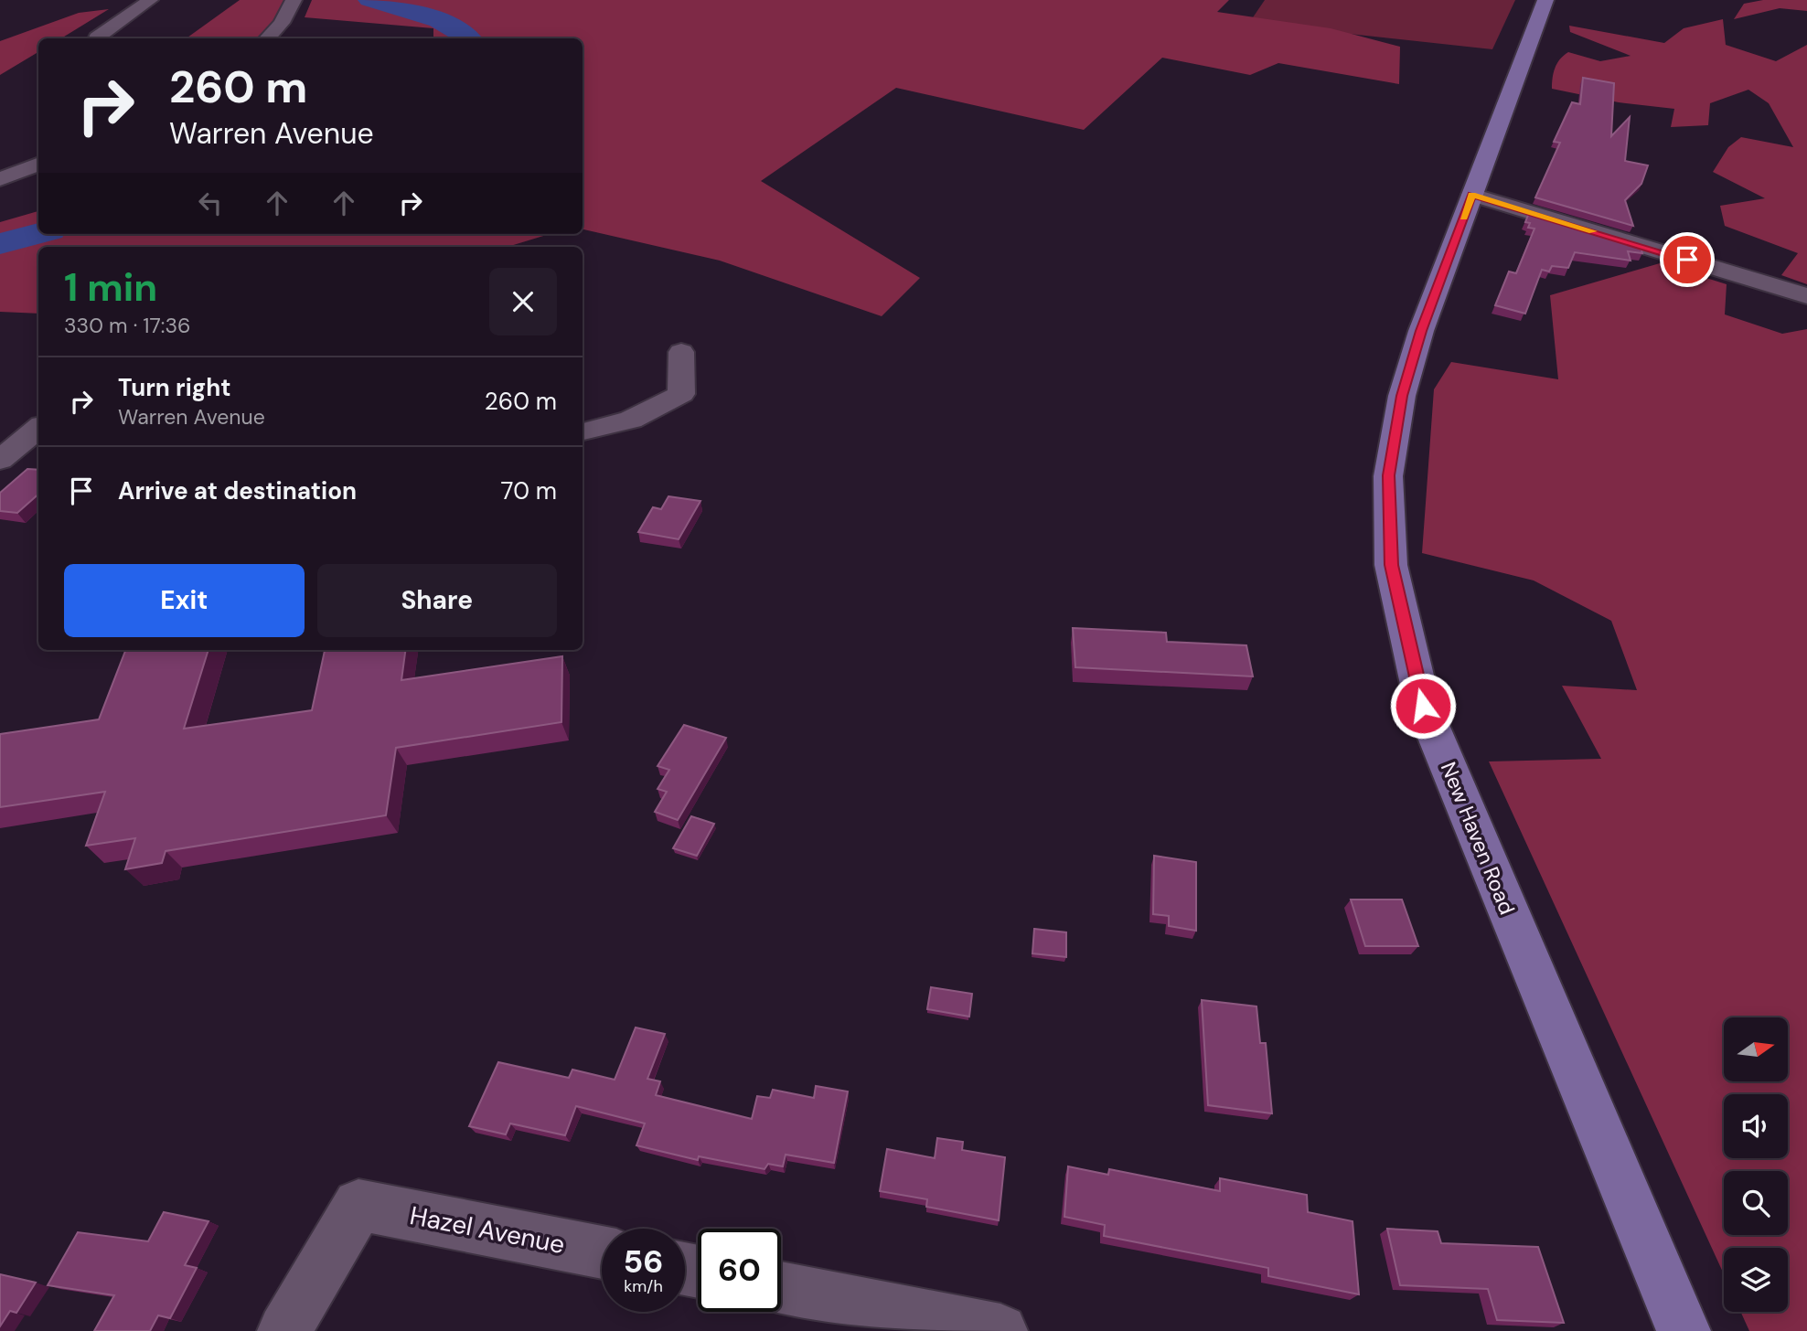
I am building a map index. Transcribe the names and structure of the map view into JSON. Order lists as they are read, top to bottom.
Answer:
{
  "streets": {
    "main road": ["New Haven Road"],
    "street": ["Hazel Avenue"]
  },
  "north": "right",
  "page": {
    "turn": ["260 m", "Warren Avenue"],
    "heading": ["1 min", "330 m · 17:36"],
    "list": [
      {
        "name": "Turn right",
        "note": "Warren Avenue",
        "value": "260 m"
      },
      {
        "name": "Arrive at destination",
        "value": "70 m"
      }
    ],
    "buttons": ["Exit", "Share"],
    "speed": "56 km/h",
    "limit": "60"
  }
}
